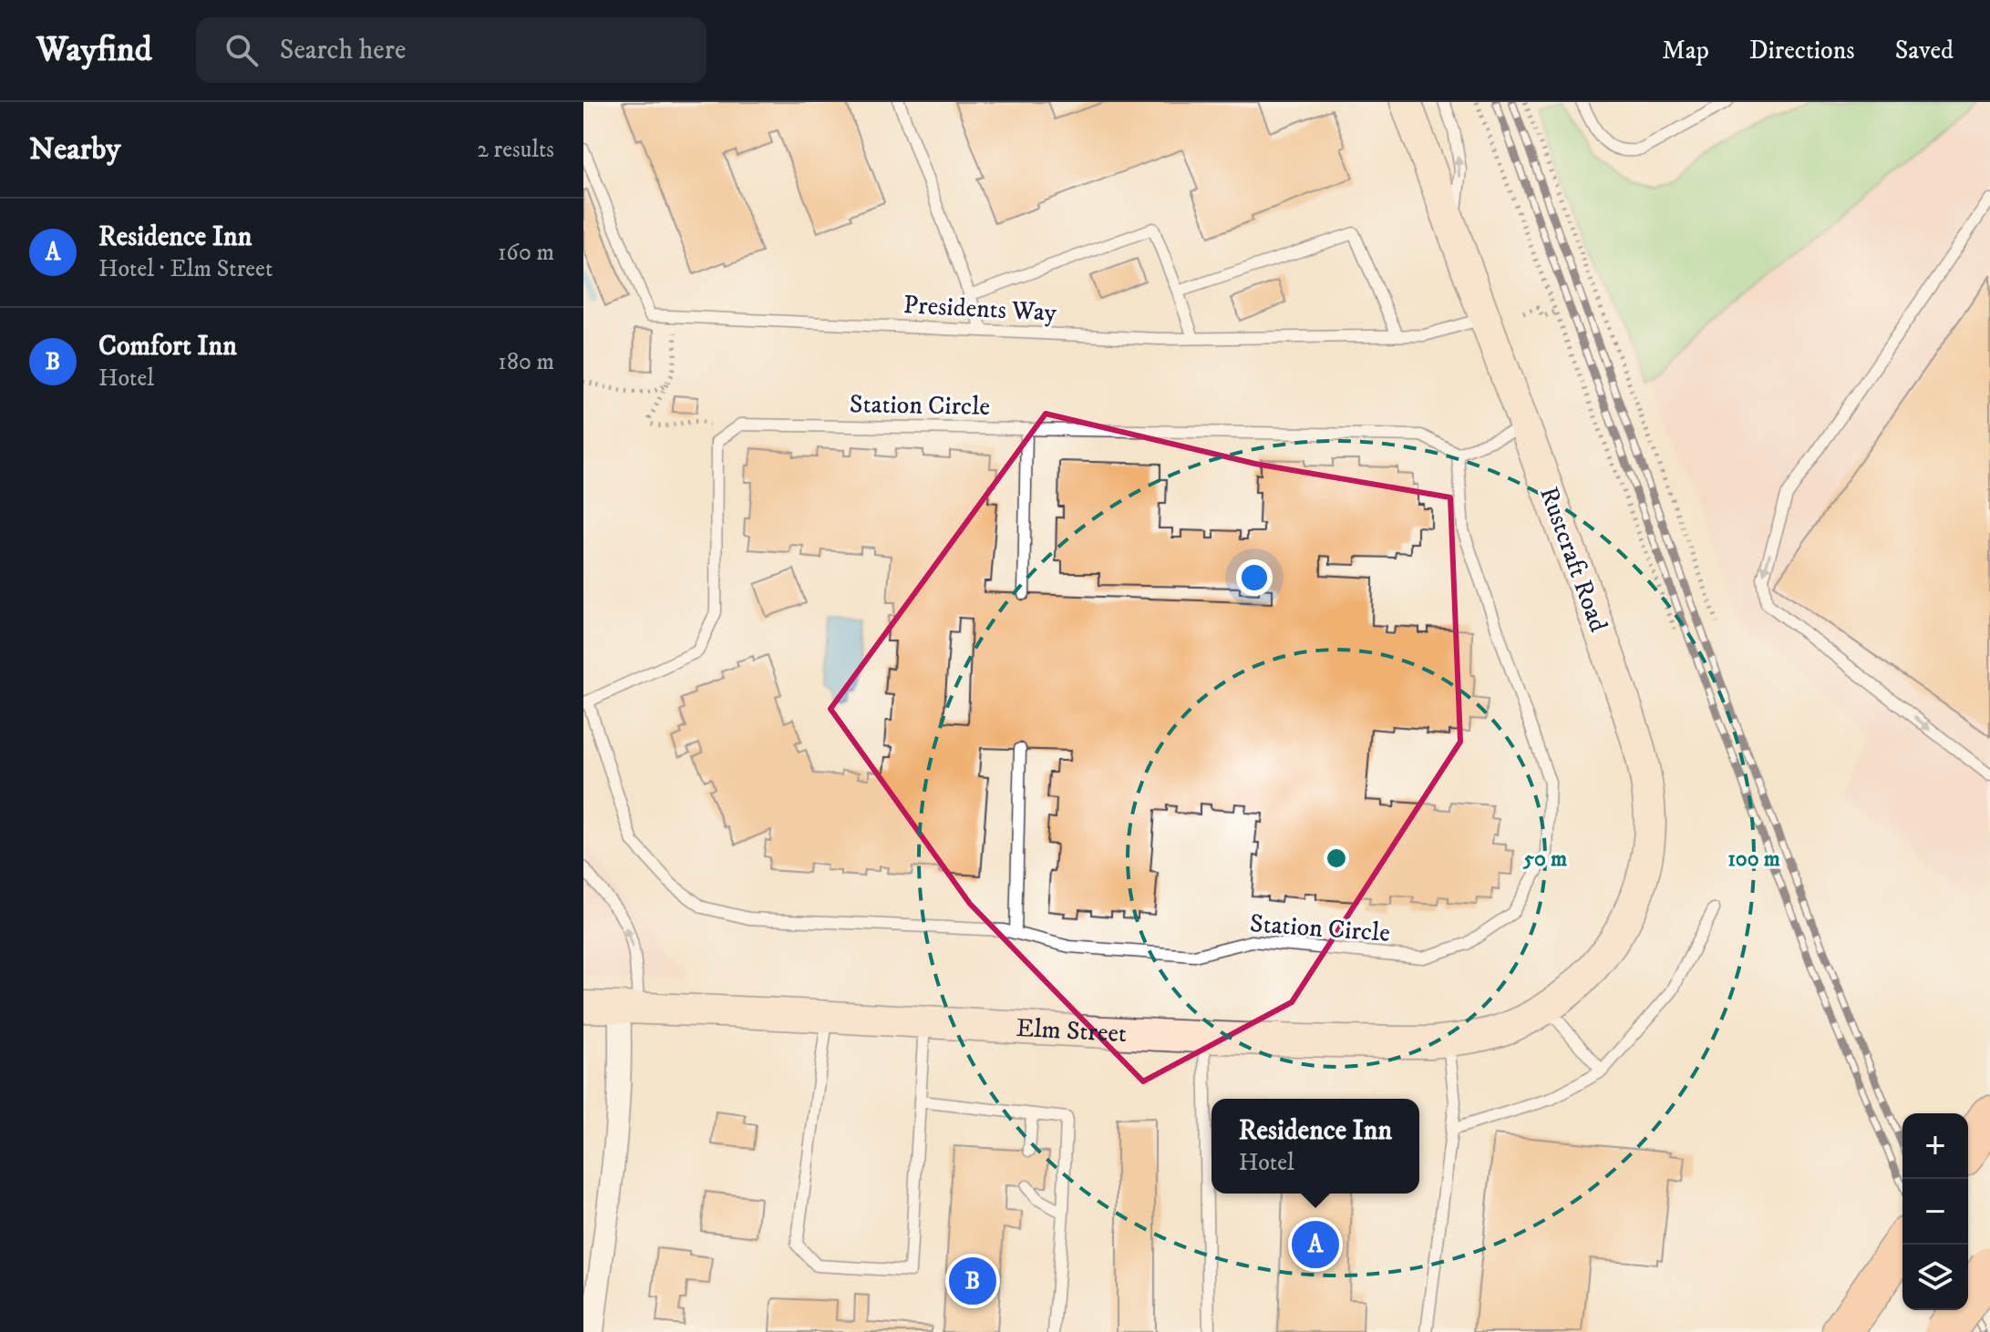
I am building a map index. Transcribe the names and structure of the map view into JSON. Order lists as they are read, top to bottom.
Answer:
{
  "streets": {
    "main road": ["Rustcraft Road", "Elm Street"],
    "lane": ["Presidents Way", "Station Circle"]
  },
  "crossings": [
    ["Presidents Way", "Rustcraft Road"],
    ["Rustcraft Road", "Elm Street"]
  ],
  "page": {
    "header": "Wayfind",
    "search": "Search here",
    "nav": ["Map", "Directions", "Saved"],
    "heading": ["Nearby", "2 results"],
    "list": [
      {
        "mark": "A",
        "name": "Residence Inn",
        "note": "Hotel · Elm Street",
        "value": "160 m"
      },
      {
        "mark": "B",
        "name": "Comfort Inn",
        "note": "Hotel",
        "value": "180 m"
      }
    ],
    "popup": ["Residence Inn", "Hotel"],
    "map_buttons": ["+", "−"],
    "pins": ["A", "B"]
  },
  "rings": ["50 m", "100 m"]
}
